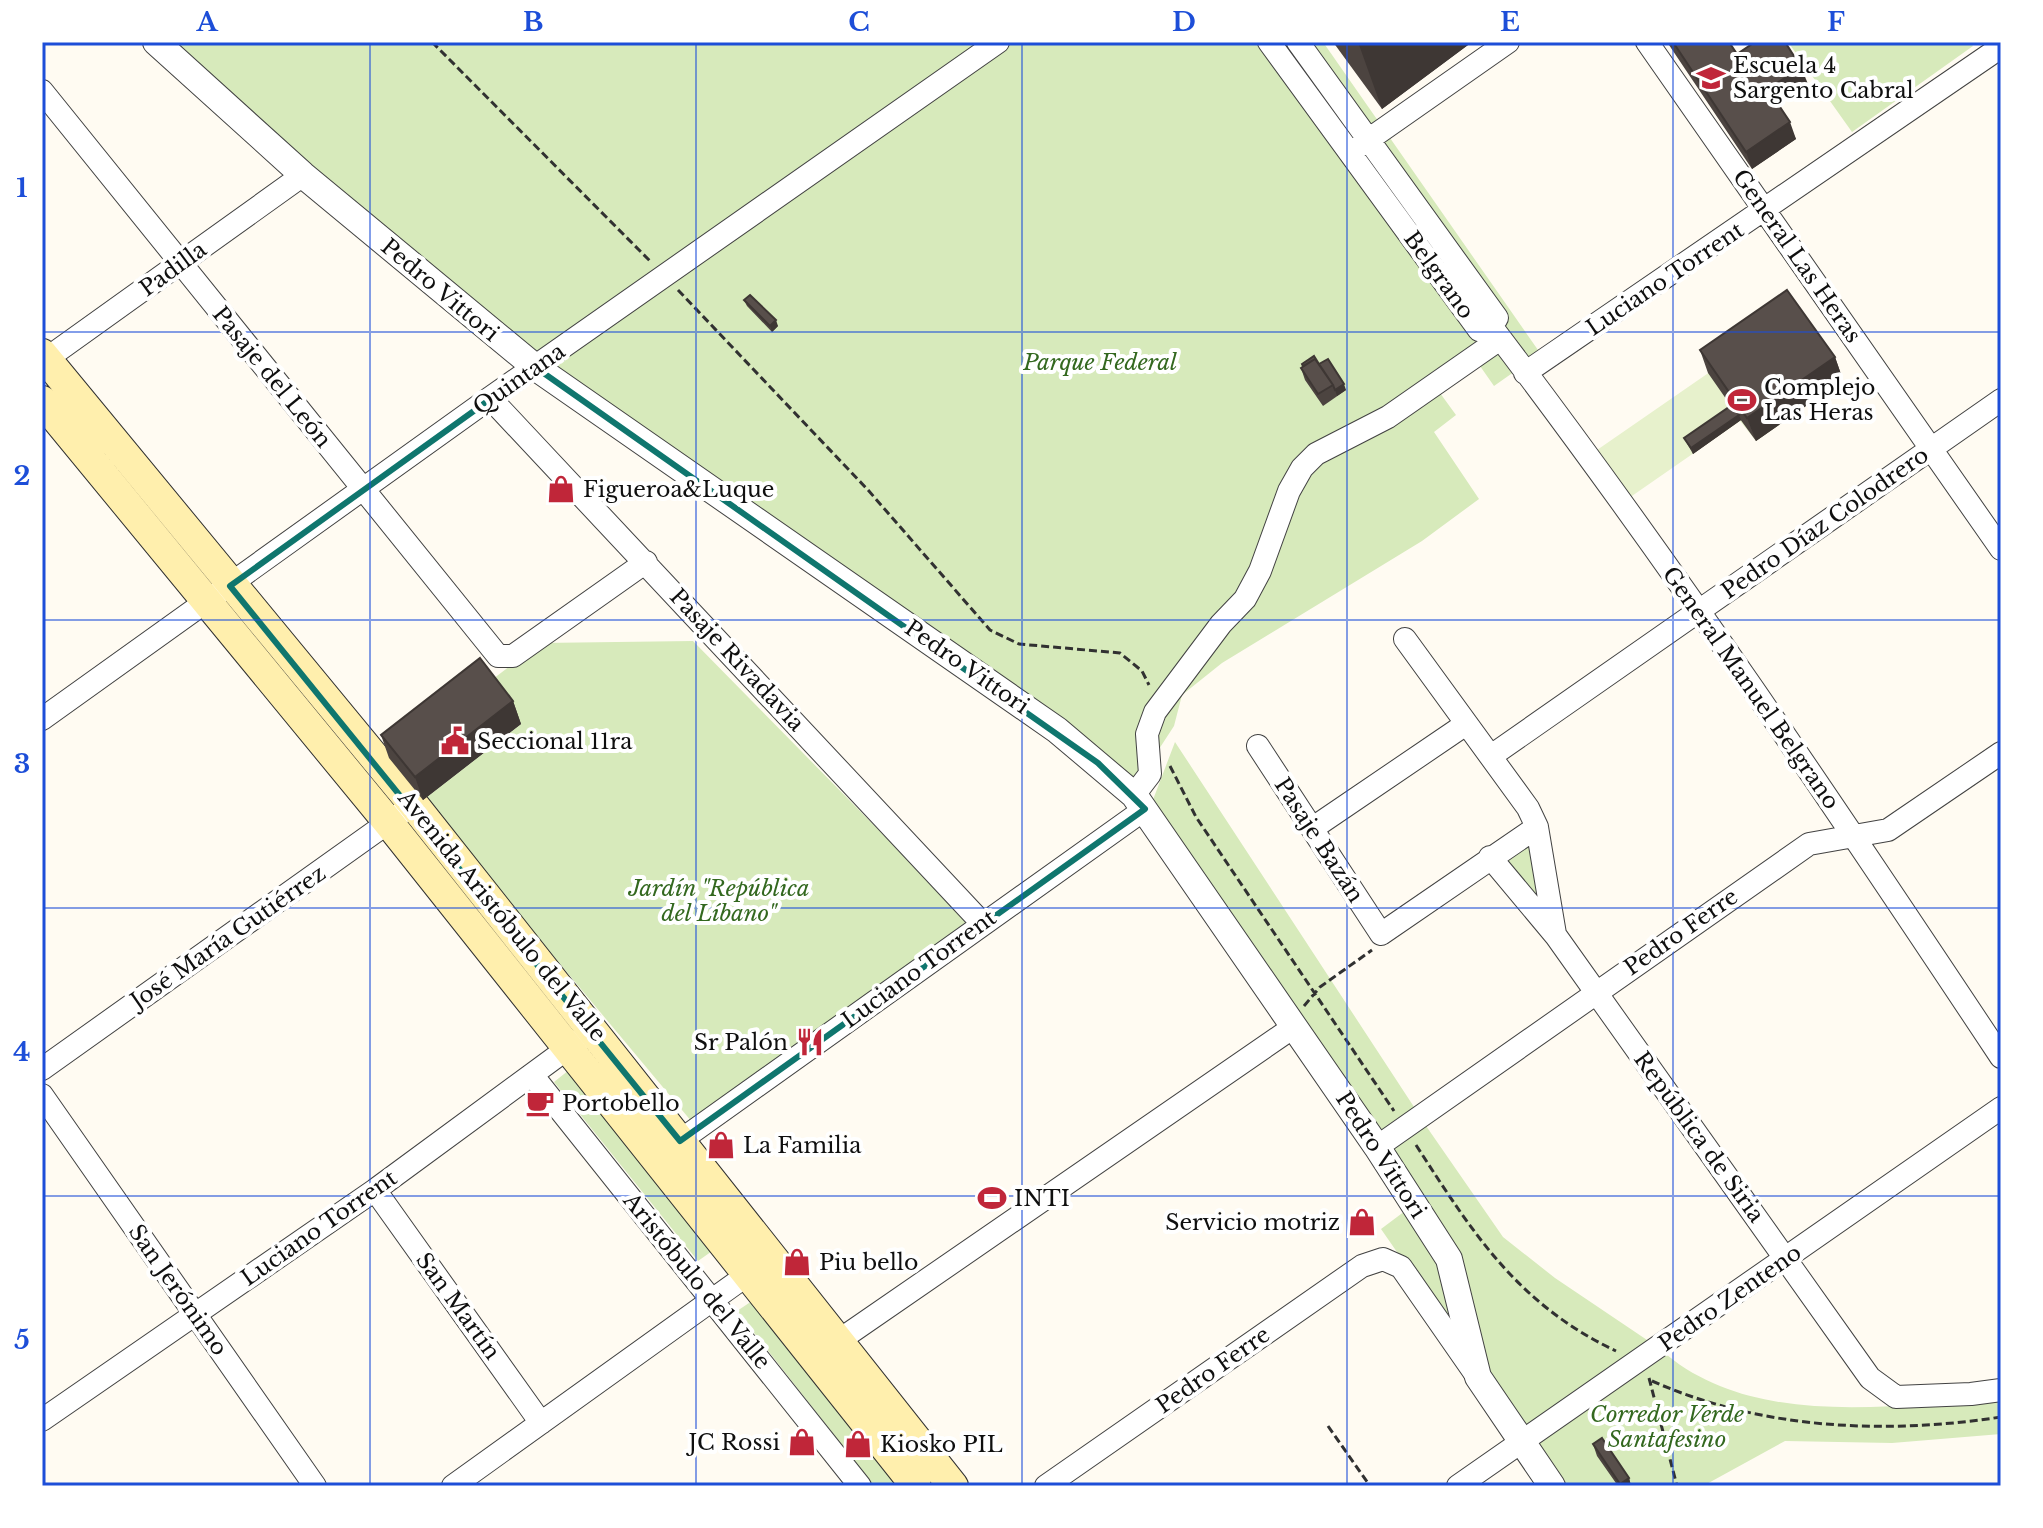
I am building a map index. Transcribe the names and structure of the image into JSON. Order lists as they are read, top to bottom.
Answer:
{
  "streets": {
    "main road": ["Avenida Aristóbulo del Valle"],
    "street": [
      "General Las Heras",
      "Padilla",
      "Belgrano",
      "Luciano Torrent",
      "Pedro Vittori",
      "Pasaje del León",
      "Quintana",
      "Pedro Díaz Colodrero",
      "Pasaje Rivadavia",
      "General Manuel Belgrano",
      "Pasaje Bazán",
      "Pedro Ferre",
      "José María Gutiérrez",
      "República de Siria",
      "Aristóbulo del Valle",
      "San Jerónimo",
      "Pedro Zenteno",
      "San Martín"
    ]
  },
  "crossings": [
    ["General Las Heras", "Luciano Torrent"],
    ["General Las Heras", "Pedro Díaz Colodrero"],
    ["Padilla", "Pedro Vittori"],
    ["Padilla", "Pasaje del León"],
    ["Padilla", "Avenida Aristóbulo del Valle"],
    ["Belgrano", "General Manuel Belgrano"],
    ["Luciano Torrent", "Pedro Vittori"],
    ["Luciano Torrent", "Pasaje Rivadavia"],
    ["Luciano Torrent", "General Manuel Belgrano"],
    ["Luciano Torrent", "Avenida Aristóbulo del Valle"],
    ["Luciano Torrent", "Aristóbulo del Valle"],
    ["Luciano Torrent", "San Jerónimo"],
    ["Luciano Torrent", "San Martín"],
    ["Pedro Vittori", "Quintana"],
    ["Pedro Vittori", "Pedro Ferre"],
    ["Pedro Vittori", "Pedro Zenteno"],
    ["Pasaje del León", "Quintana"],
    ["Pasaje del León", "Pasaje Rivadavia"],
    ["Quintana", "Pasaje Rivadavia"],
    ["Quintana", "Avenida Aristóbulo del Valle"],
    ["Pedro Díaz Colodrero", "General Manuel Belgrano"],
    ["Pedro Díaz Colodrero", "República de Siria"],
    ["General Manuel Belgrano", "Pedro Ferre"],
    ["Avenida Aristóbulo del Valle", "José María Gutiérrez"],
    ["Pedro Ferre", "República de Siria"],
    ["República de Siria", "Pedro Zenteno"]
  ],
  "parks": ["Parque Federal", "Jardín \"República del Líbano\"", "Corredor Verde Santafesino"],
  "places": {
    "school or university": ["Escuela 4 Sargento Cabral"],
    "sports": ["Complejo Las Heras", "INTI"],
    "shop": [
      "Figueroa&Luque",
      "La Familia",
      "Servicio motriz",
      "Piu bello",
      "JC Rossi",
      "Kiosko PIL"
    ],
    "public building": ["Seccional 11ra"],
    "restaurant": ["Sr Palón"],
    "cafe": ["Portobello"]
  },
  "grid": {
    "columns": [
      "A",
      "B",
      "C",
      "D",
      "E",
      "F"
    ],
    "rows": [
      "1",
      "2",
      "3",
      "4",
      "5"
    ]
  }
}
